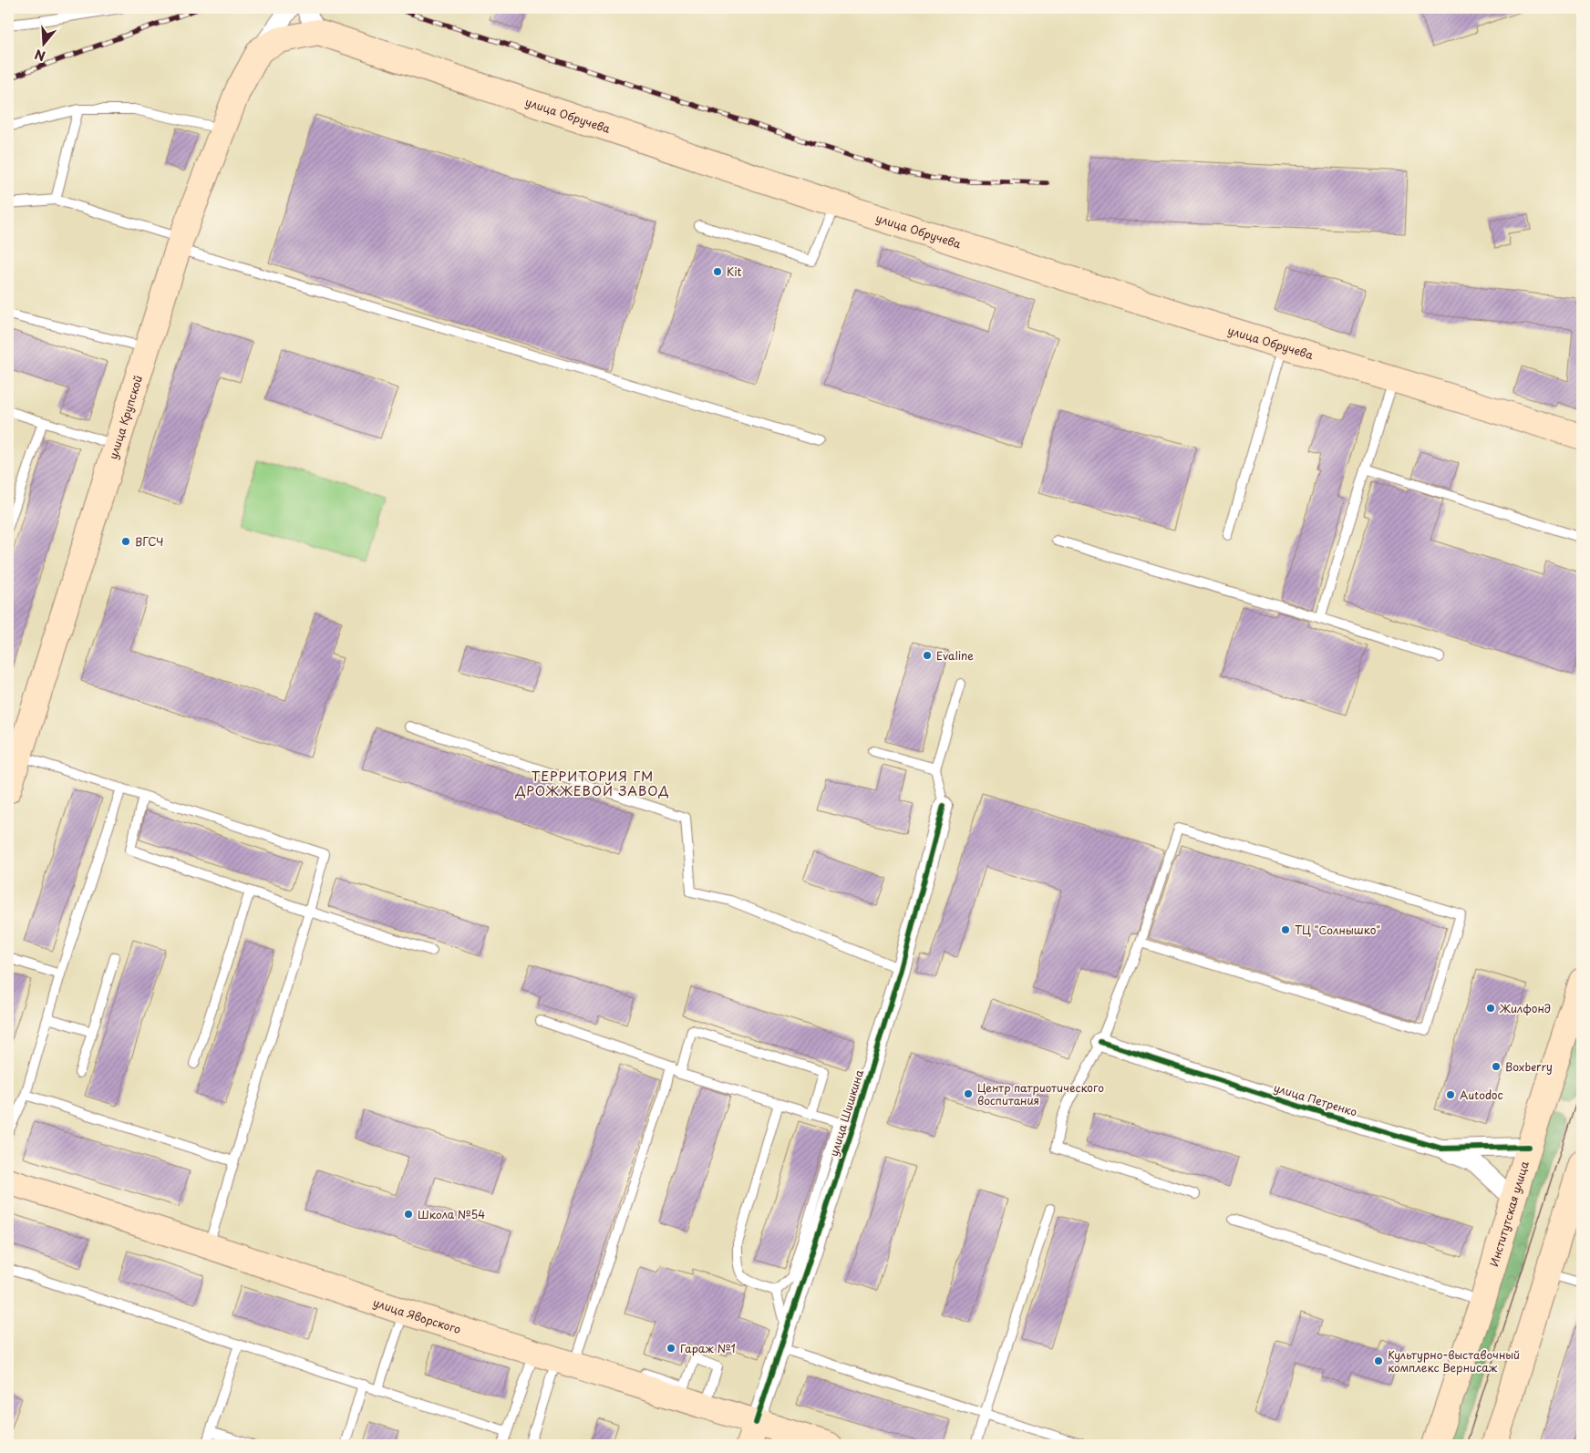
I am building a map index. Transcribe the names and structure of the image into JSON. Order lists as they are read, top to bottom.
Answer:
{
  "streets": {
    "main road": [
      "улица Обручева",
      "улица Крупской",
      "Институтская улица",
      "улица Яворского"
    ],
    "street": ["улица Петренко", "улица Шишкина"]
  },
  "crossings": [
    ["улица Петренко", "Институтская улица"],
    ["улица Шишкина", "улица Яворского"]
  ],
  "districts": ["ТЕРРИТОРИЯ ГМ ДРОЖЖЕВОЙ ЗАВОД"],
  "places": [
    "Kit",
    "ВГСЧ",
    "Evaline",
    "ТЦ \"Солнышко\"",
    "Жилфонд",
    "Boxberry",
    "Центр патриотического воспитания",
    "Autodoc",
    "Школа №54",
    "Гараж №1",
    "Культурно-выставочный комплекс Вернисаж"
  ],
  "north": "bottom"
}
